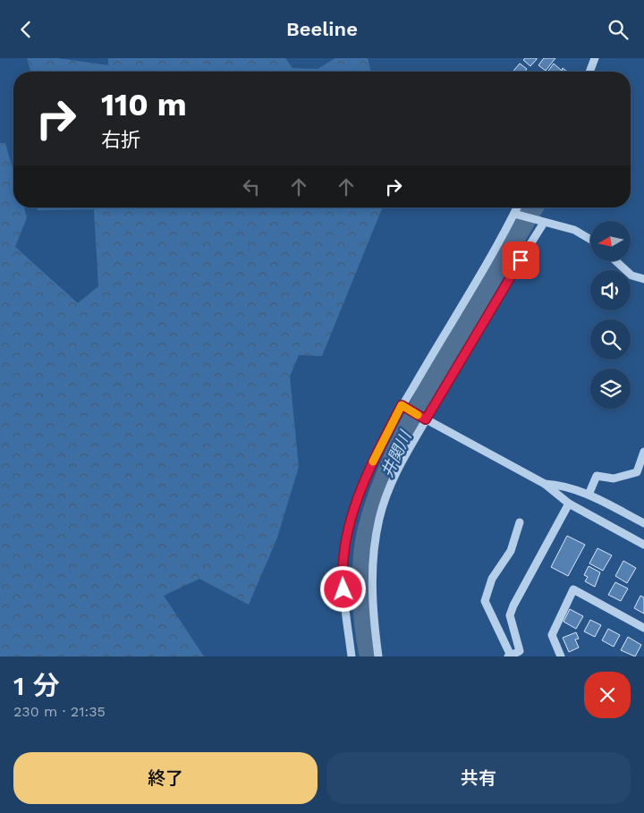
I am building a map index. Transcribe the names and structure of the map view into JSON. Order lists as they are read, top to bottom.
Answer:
{
  "water": ["井関川"],
  "north": "left",
  "page": {
    "header": "Beeline",
    "turn": ["110 m", "右折"],
    "heading": ["1 分", "230 m · 21:35"],
    "buttons": ["終了", "共有"]
  }
}
